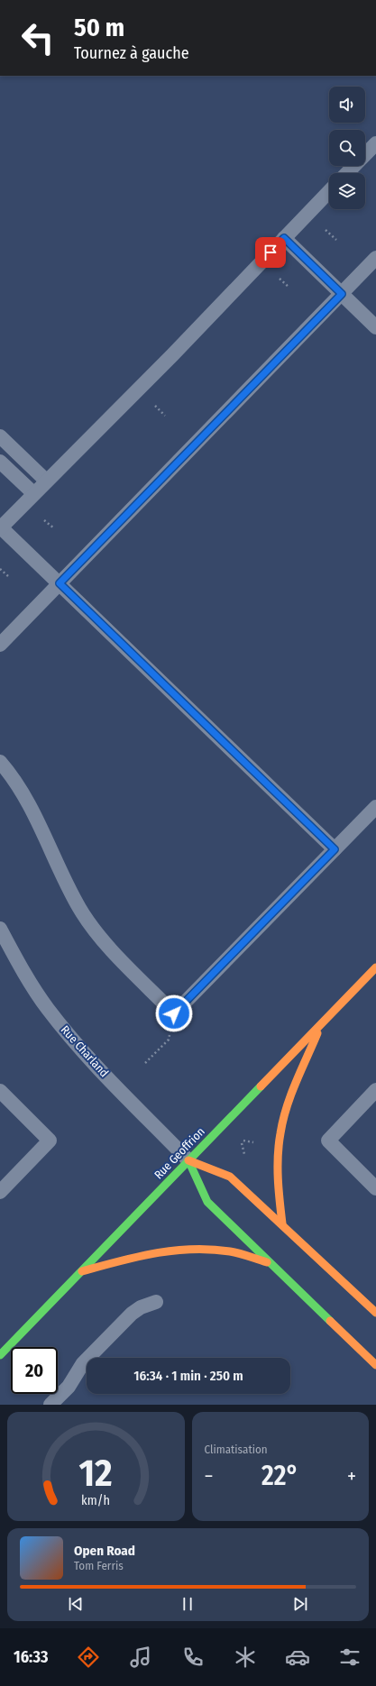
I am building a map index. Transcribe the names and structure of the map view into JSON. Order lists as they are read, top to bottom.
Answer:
{
  "streets": {
    "main road": ["Rue Geoffrion"],
    "lane": ["Rue Charland"]
  },
  "crossings": [
    ["Rue Charland", "Rue Geoffrion"]
  ],
  "page": {
    "turn": ["50 m", "Tournez à gauche"],
    "limit": "20",
    "trip": "16:34 · 1 min · 250 m",
    "tile": "Climatisation",
    "heat": ["−", "22°", "+"],
    "song": ["Open Road", "Tom Ferris"],
    "tabs": "16:33",
    "gauge": ["12", "km/h"]
  }
}
